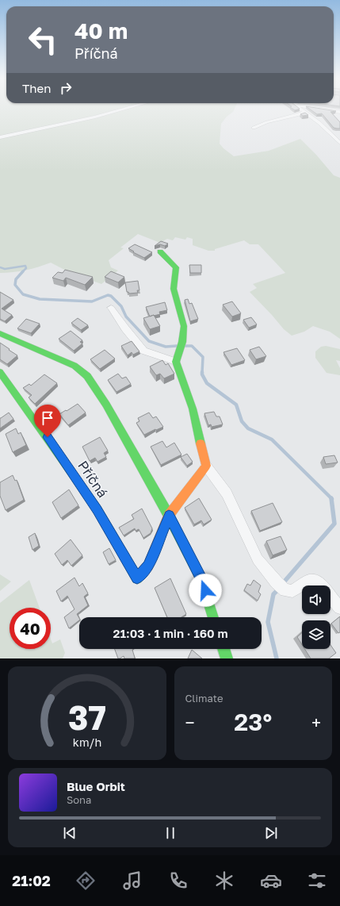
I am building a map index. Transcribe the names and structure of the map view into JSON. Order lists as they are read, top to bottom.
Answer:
{
  "streets": {
    "street": ["Příčná"]
  },
  "page": {
    "turn": ["40 m", "Příčná"],
    "then": "Then",
    "limit": "40",
    "trip": "21:03 · 1 min · 160 m",
    "tile": "Climate",
    "heat": ["−", "23°", "+"],
    "song": ["Blue Orbit", "Sona"],
    "tabs": "21:02",
    "gauge": ["37", "km/h"]
  }
}
